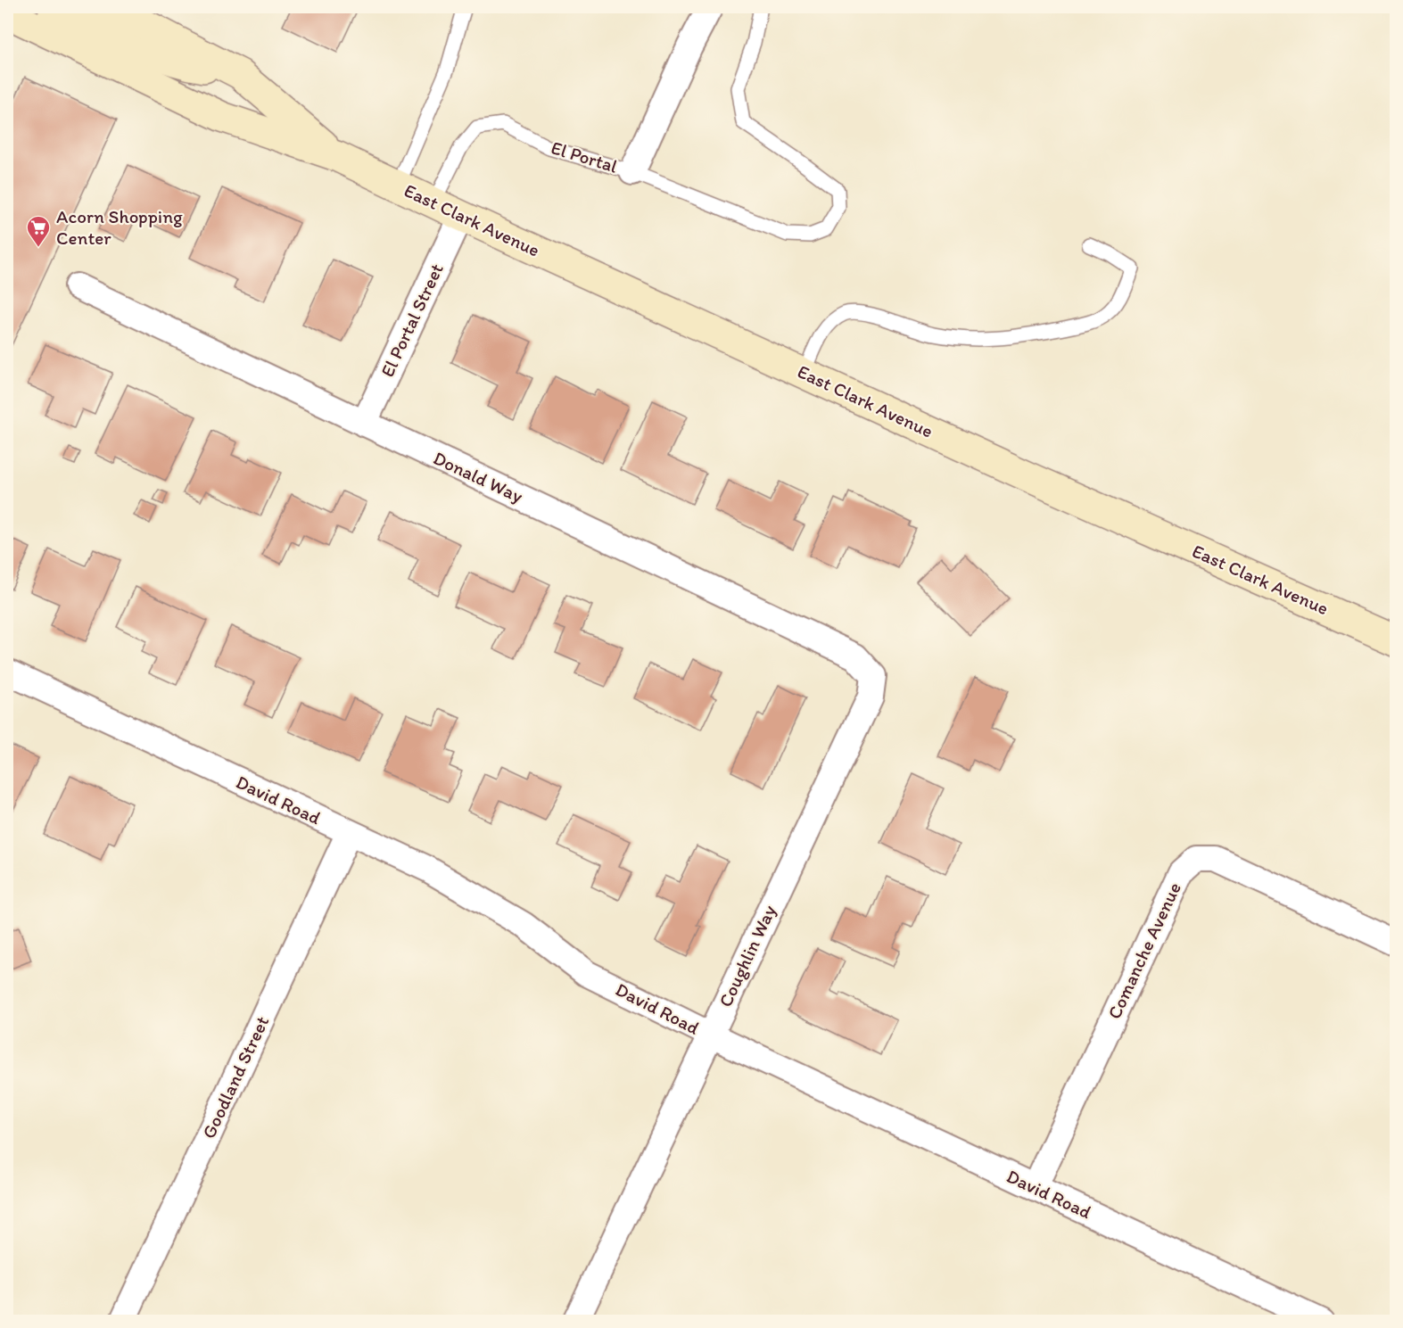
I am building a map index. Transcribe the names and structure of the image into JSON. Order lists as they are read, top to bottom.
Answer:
{
  "streets": {
    "main road": ["East Clark Avenue"],
    "street": [
      "El Portal",
      "El Portal Street",
      "Donald Way",
      "David Road",
      "Comanche Avenue",
      "Coughlin Way",
      "Goodland Street"
    ]
  },
  "crossings": [
    ["El Portal", "East Clark Avenue"],
    ["East Clark Avenue", "El Portal Street"],
    ["El Portal Street", "Donald Way"],
    ["Donald Way", "Coughlin Way"],
    ["David Road", "Comanche Avenue"],
    ["David Road", "Coughlin Way"],
    ["David Road", "Goodland Street"]
  ],
  "places": {
    "supermarket": ["Acorn Shopping Center"]
  }
}
